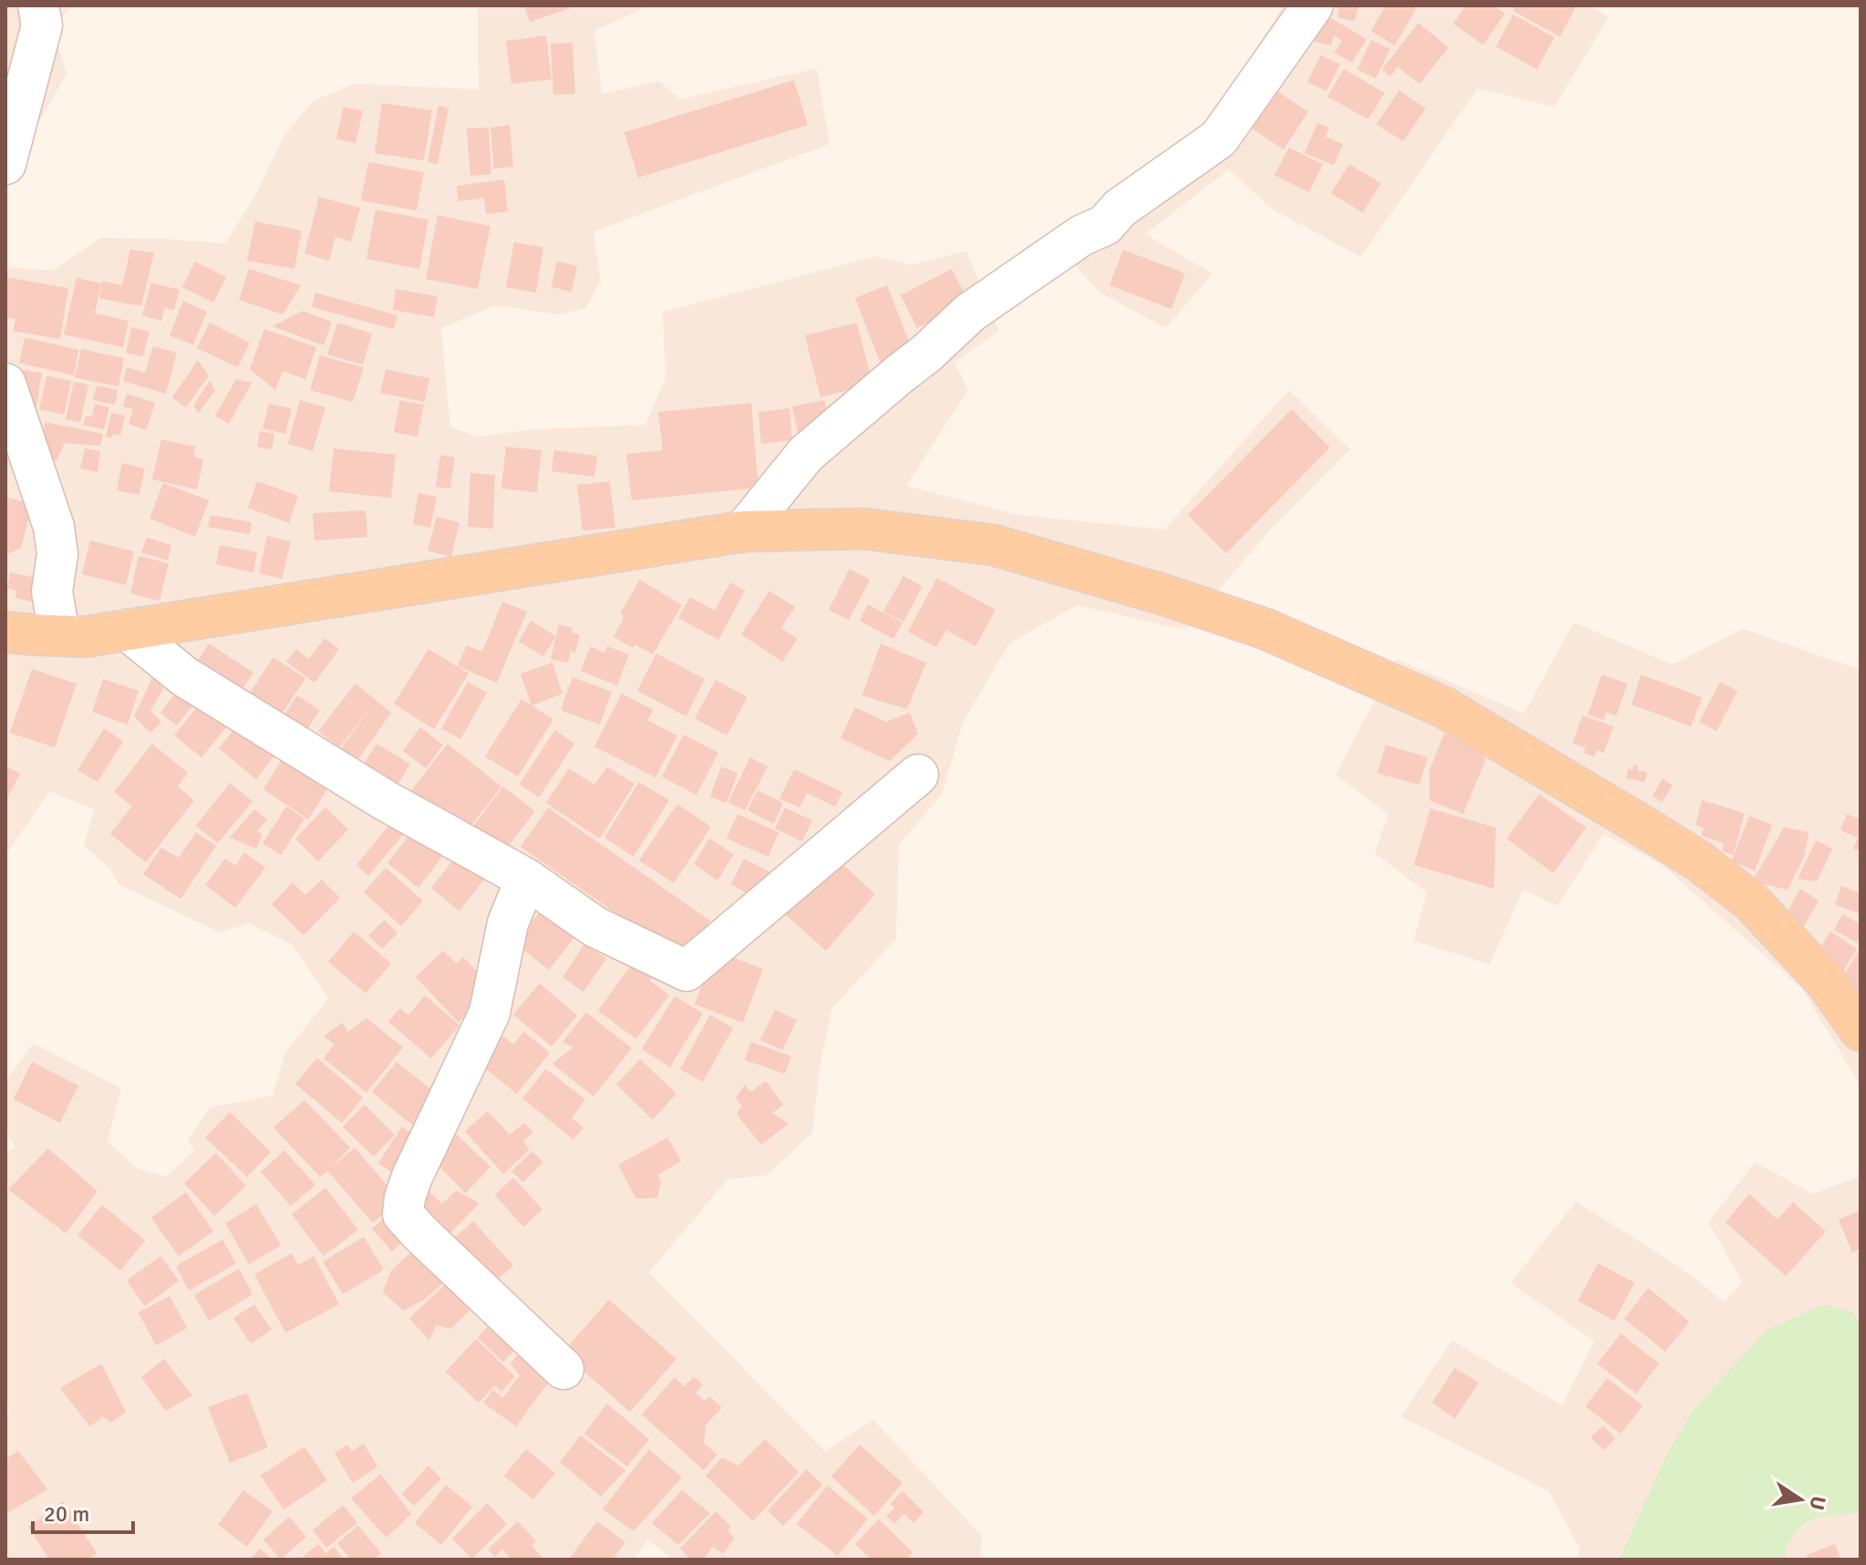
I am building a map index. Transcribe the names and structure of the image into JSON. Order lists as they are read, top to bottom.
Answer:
{
  "scale_bar": "20 m",
  "north": "right"
}
